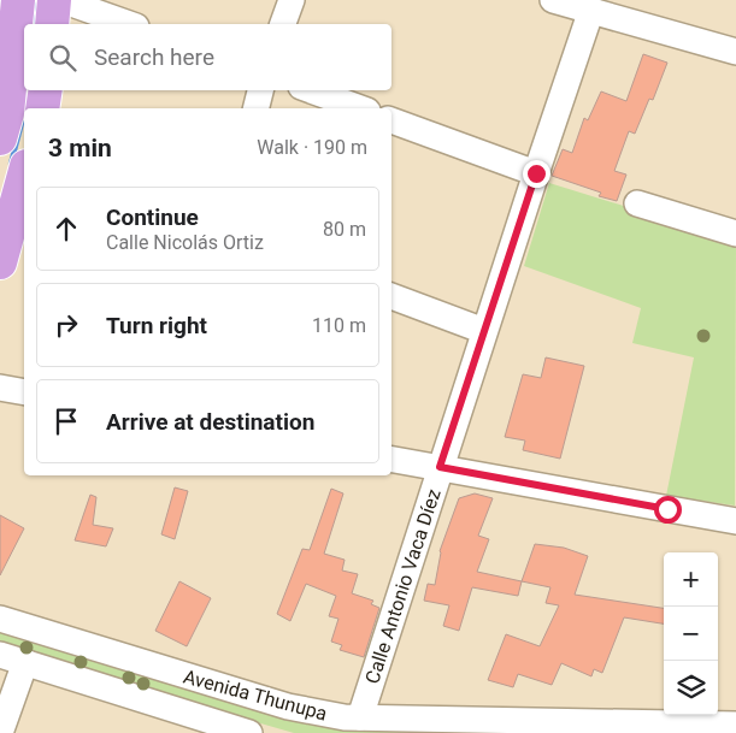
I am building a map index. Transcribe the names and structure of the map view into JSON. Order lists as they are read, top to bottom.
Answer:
{
  "streets": {
    "street": ["Calle Antonio Vaca Díez", "Avenida Thunupa"]
  },
  "crossings": [
    ["Calle Antonio Vaca Díez", "Avenida Thunupa"]
  ],
  "page": {
    "search": "Search here",
    "heading": ["3 min", "Walk · 190 m"],
    "list": [
      ["Continue", "Calle Nicolás Ortiz", "80 m"],
      ["Turn right", "110 m"],
      "Arrive at destination"
    ],
    "map_buttons": ["+", "−"]
  }
}
